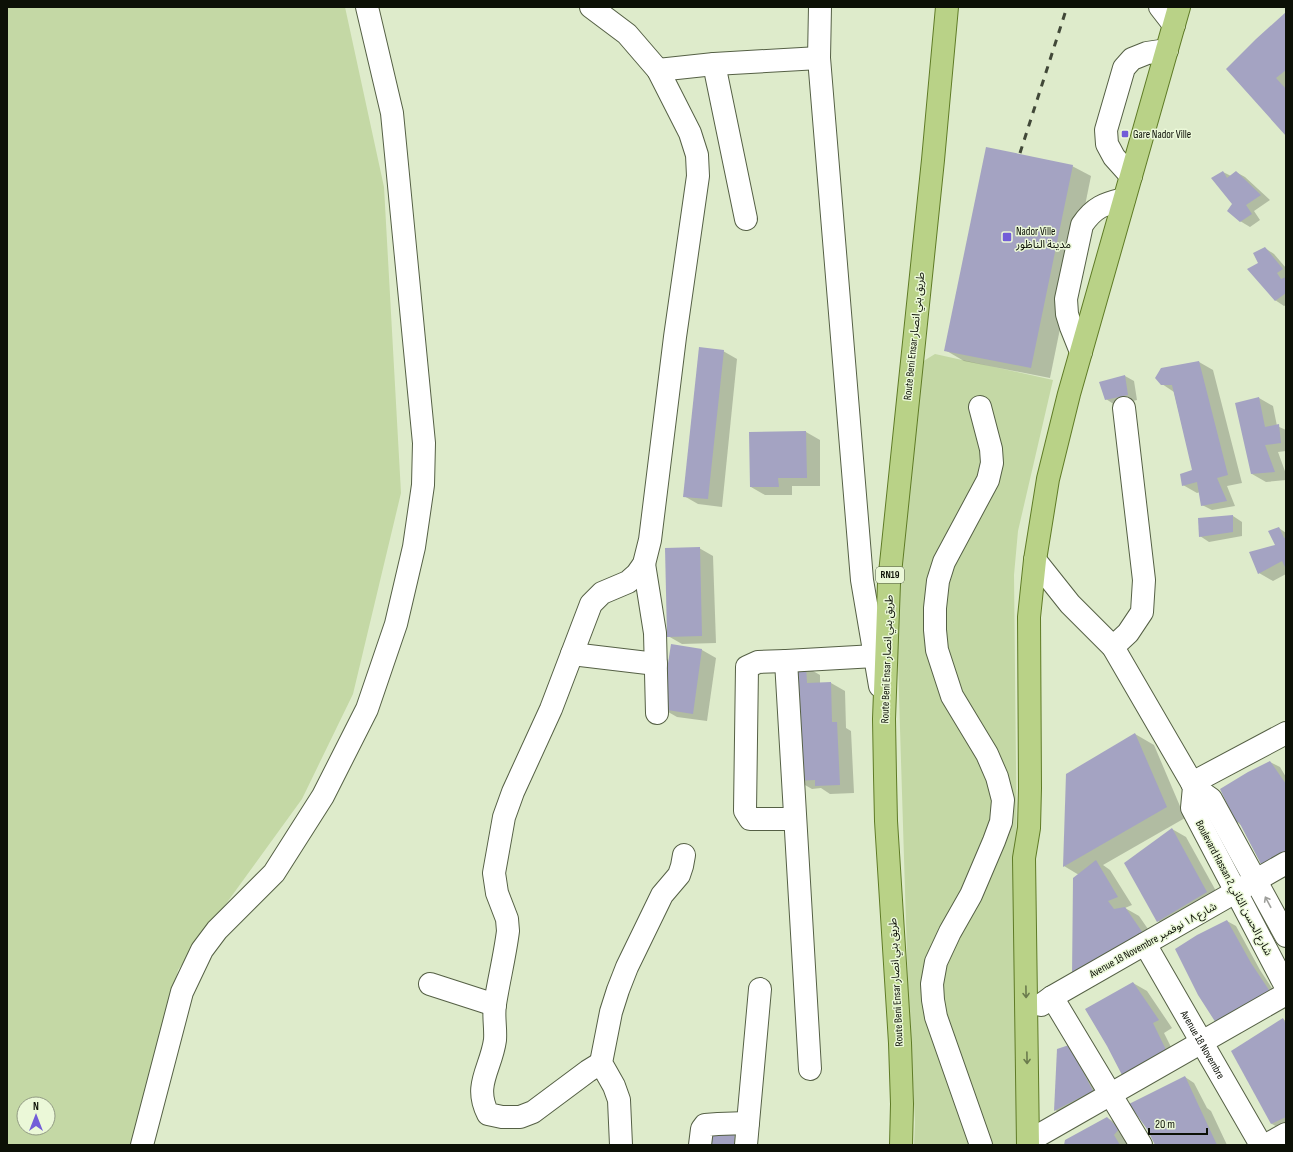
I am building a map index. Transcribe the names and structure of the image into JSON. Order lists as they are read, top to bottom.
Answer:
{
  "streets": {
    "main road": ["Route Beni Ensar طريق بني انصار", "RN19"],
    "street": ["Boulevard Hassan 2 شارع الحسن الثاني", "Avenue 18 Novembre شارع ١٨ نوفمبر", "Avenue 18 Novembre"]
  },
  "crossings": [
    ["Boulevard Hassan 2 شارع الحسن الثاني", "Avenue 18 Novembre شارع ١٨ نوفمبر"],
    ["Avenue 18 Novembre شارع ١٨ نوفمبر", "Avenue 18 Novembre"]
  ],
  "places": {
    "transit": ["Gare Nador Ville", "Nador Ville مدينة الناظور"]
  },
  "scale_bar": "20 m",
  "north": "top"
}
